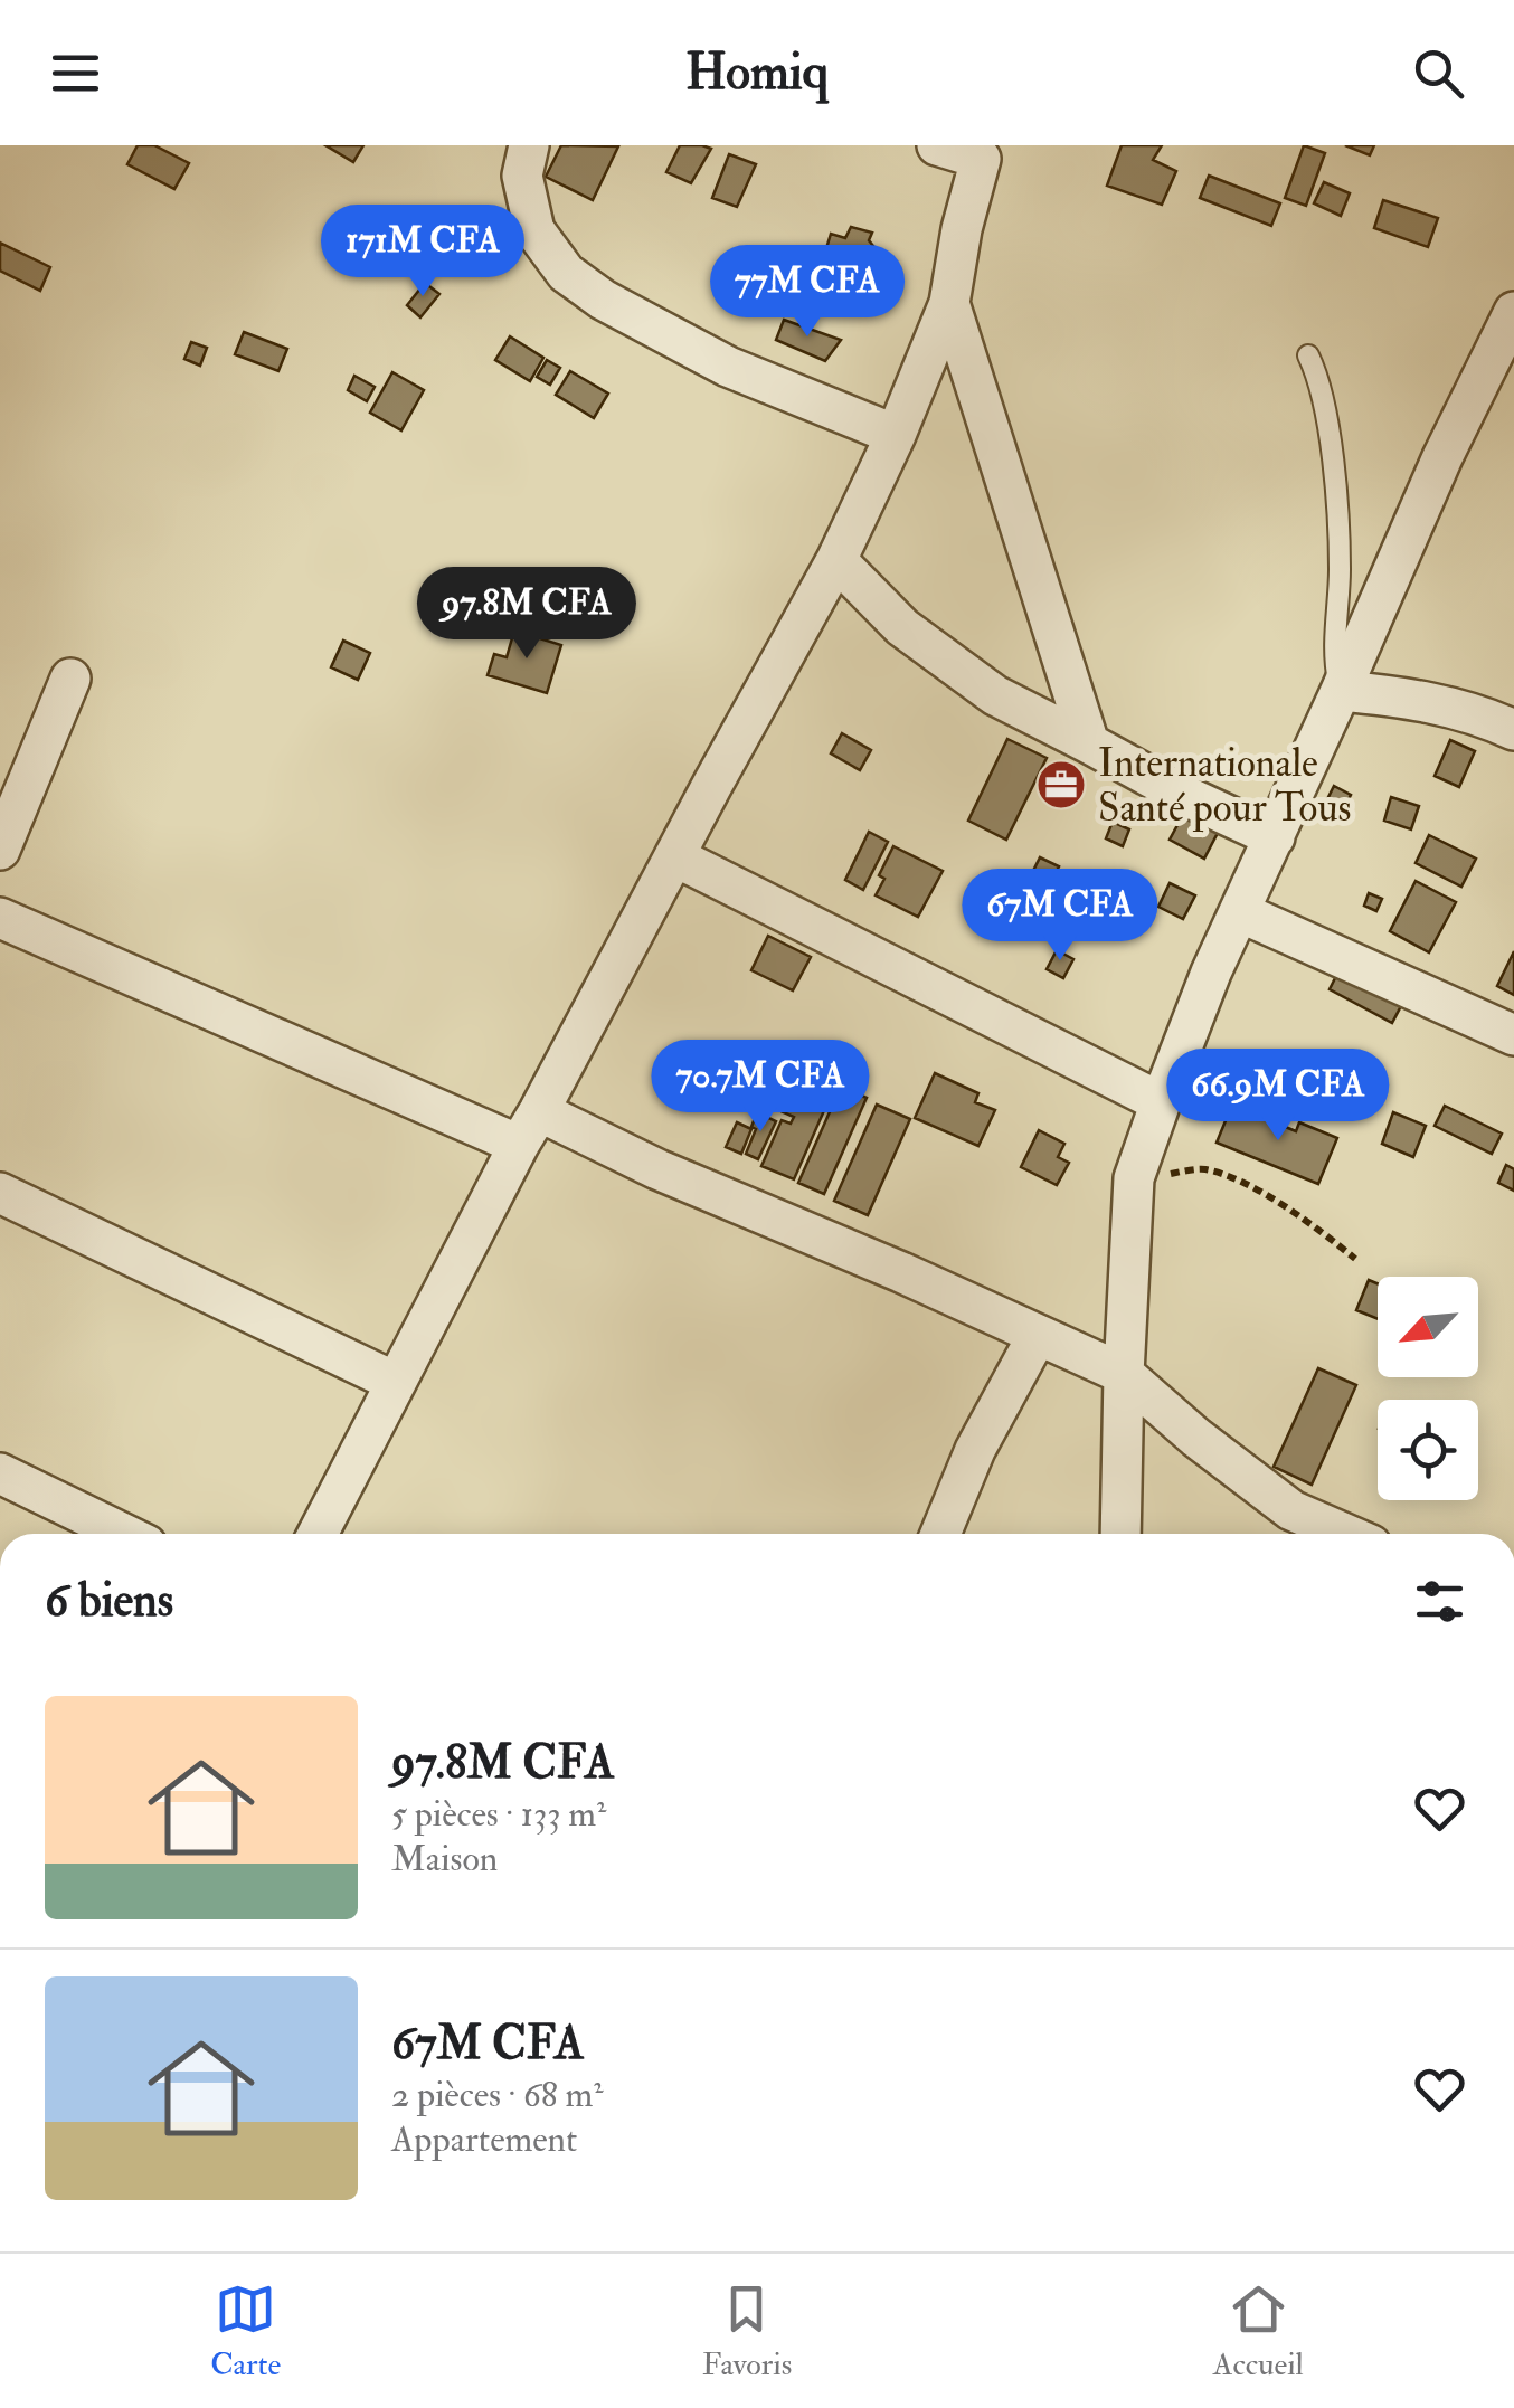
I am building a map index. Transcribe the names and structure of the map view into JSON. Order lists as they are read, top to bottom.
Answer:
{
  "places": {
    "office": ["Internationale Santé pour Tous"]
  },
  "north": "bottom left",
  "page": {
    "header": "Homiq",
    "price": [
      "171M CFA",
      "77M CFA",
      "97.8M CFA",
      "67M CFA",
      "70.7M CFA",
      "66.9M CFA"
    ],
    "heading": "6 biens",
    "list": [
      {
        "name": "97.8M CFA",
        "note": "5 pièces · 133 m² · Maison"
      },
      {
        "name": "67M CFA",
        "note": "2 pièces · 68 m² · Appartement"
      }
    ],
    "tabs": ["Carte", "Favoris", "Accueil"]
  }
}
